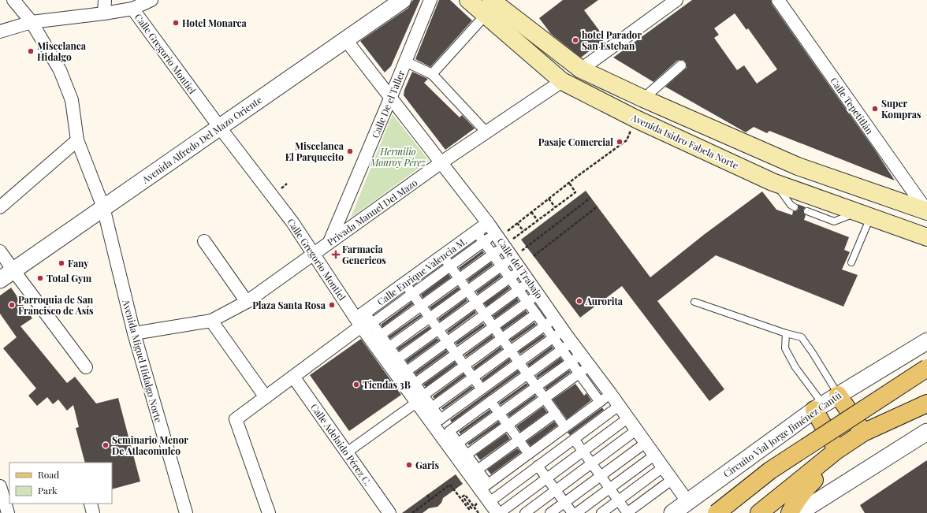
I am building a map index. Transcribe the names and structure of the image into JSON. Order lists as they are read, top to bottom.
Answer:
{
  "streets": {
    "main road": ["Avenida Isidro Fabela Norte"],
    "street": [
      "Calle Gregorio Montiel",
      "Calle De el Taller",
      "Calle Tepetitlán",
      "Avenida Alfredo Del Mazo Oriente",
      "Privada Manuel Del Mazo",
      "Calle del Trabajo",
      "Calle Enrique Valencia M.",
      "Avenida Miguel Hidalgo Norte",
      "Circuito Vial Jorge Jiménez Cantú",
      "Calle Adelaido Pérez C."
    ]
  },
  "crossings": [
    ["Calle Gregorio Montiel", "Avenida Alfredo Del Mazo Oriente"],
    ["Calle Gregorio Montiel", "Privada Manuel Del Mazo"],
    ["Calle Gregorio Montiel", "Calle Enrique Valencia M."],
    ["Calle De el Taller", "Privada Manuel Del Mazo"],
    ["Calle De el Taller", "Calle del Trabajo"],
    ["Calle Tepetitlán", "Avenida Isidro Fabela Norte"],
    ["Avenida Alfredo Del Mazo Oriente", "Calle del Trabajo"],
    ["Avenida Alfredo Del Mazo Oriente", "Avenida Miguel Hidalgo Norte"],
    ["Avenida Isidro Fabela Norte", "Privada Manuel Del Mazo"],
    ["Privada Manuel Del Mazo", "Calle del Trabajo"],
    ["Privada Manuel Del Mazo", "Avenida Miguel Hidalgo Norte"],
    ["Calle del Trabajo", "Calle Enrique Valencia M."],
    ["Calle del Trabajo", "Circuito Vial Jorge Jiménez Cantú"],
    ["Calle Enrique Valencia M.", "Calle Adelaido Pérez C."]
  ],
  "parks": ["Hermilio Monroy Pérez"],
  "places": {
    "other": [
      "Hotel Monarca",
      "hotel Parador San Esteban",
      "Miscelanea Hidalgo",
      "Super Kompras",
      "Pasaje Comercial",
      "Miscelanea El Parquecito",
      "Fany",
      "Total Gym",
      "Aurorita",
      "Parroquia de San Francisco de Asís",
      "Plaza Santa Rosa",
      "Tiendas 3B",
      "Seminario Menor De Atlacomulco",
      "Garis"
    ],
    "health": ["Farmacia Genericos"]
  },
  "legend": ["Road", "Park"]
}
